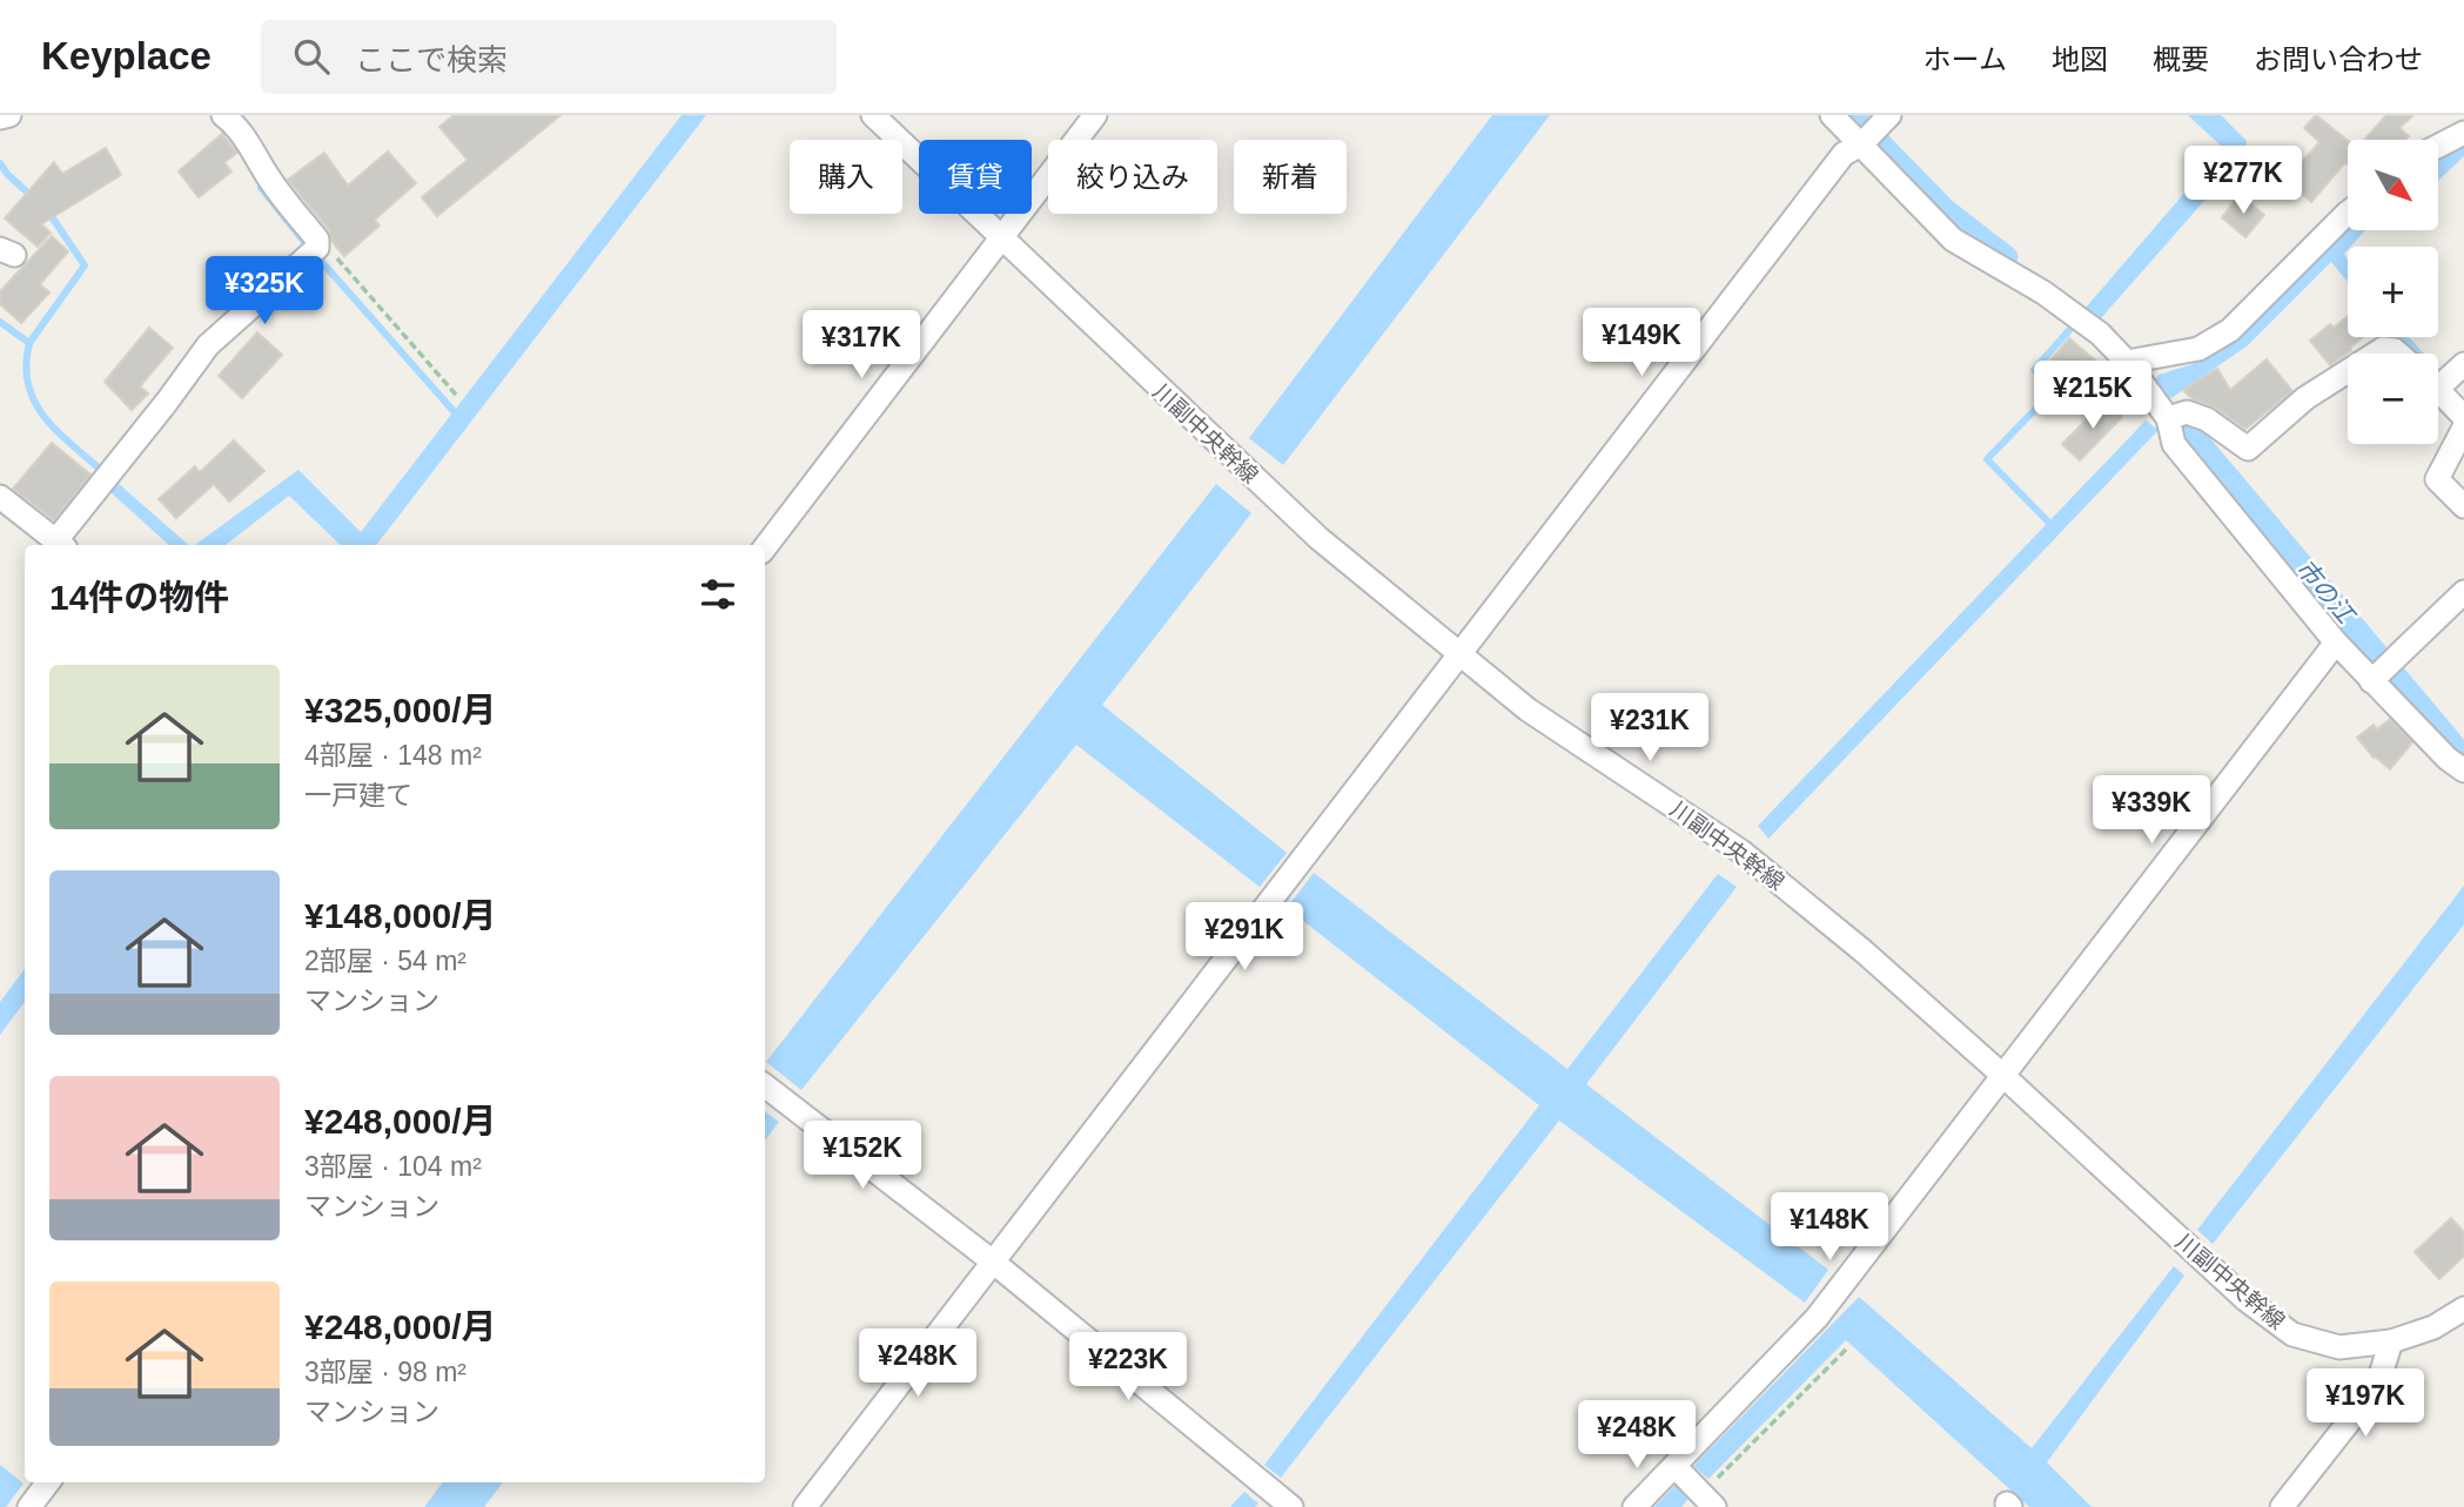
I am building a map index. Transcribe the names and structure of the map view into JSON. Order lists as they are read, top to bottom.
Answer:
{
  "streets": {
    "street": ["川副中央幹線"]
  },
  "water": ["市の江"],
  "north": "bottom right",
  "page": {
    "header": "Keyplace",
    "search": "ここで検索",
    "nav": [
      "ホーム",
      "地図",
      "概要",
      "お問い合わせ"
    ],
    "map_buttons": ["+", "−"],
    "chip": [
      "購入",
      "賃貸",
      "絞り込み",
      "新着"
    ],
    "price": [
      "¥277K",
      "¥325K",
      "¥149K",
      "¥317K",
      "¥215K",
      "¥231K",
      "¥339K",
      "¥291K",
      "¥152K",
      "¥148K",
      "¥248K",
      "¥223K",
      "¥197K",
      "¥248K"
    ],
    "heading": "14件の物件",
    "list": [
      {
        "name": "¥325,000/月",
        "note": "4部屋 · 148 m² · 一戸建て"
      },
      {
        "name": "¥148,000/月",
        "note": "2部屋 · 54 m² · マンション"
      },
      {
        "name": "¥248,000/月",
        "note": "3部屋 · 104 m² · マンション"
      },
      {
        "name": "¥248,000/月",
        "note": "3部屋 · 98 m² · マンション"
      }
    ]
  }
}
